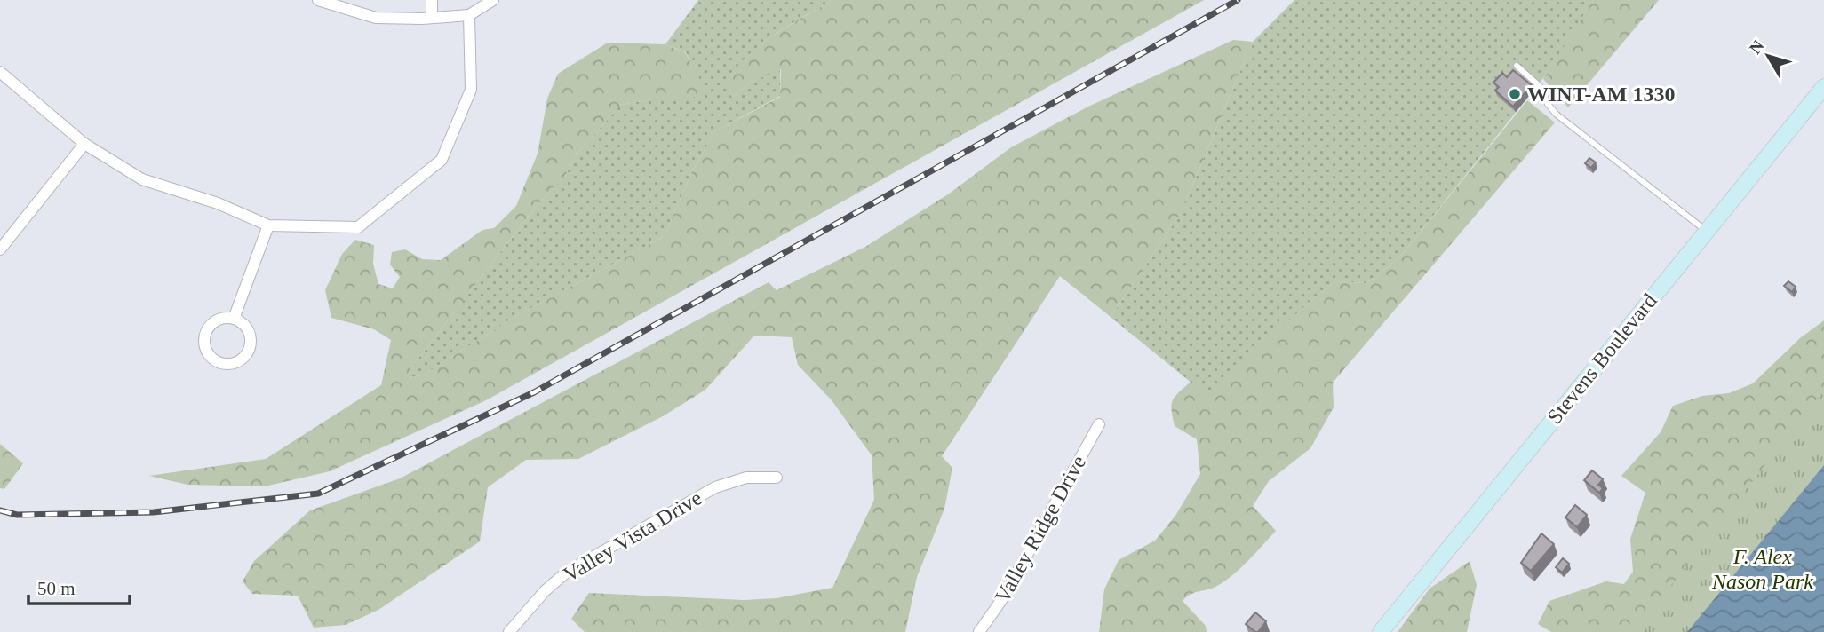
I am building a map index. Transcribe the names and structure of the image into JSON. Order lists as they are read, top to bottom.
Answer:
{
  "streets": {
    "street": ["Stevens Boulevard", "Valley Ridge Drive", "Valley Vista Drive"]
  },
  "parks": ["F. Alex Nason Park"],
  "places": ["WINT-AM 1330"],
  "scale_bar": "50 m",
  "north": "top left"
}
